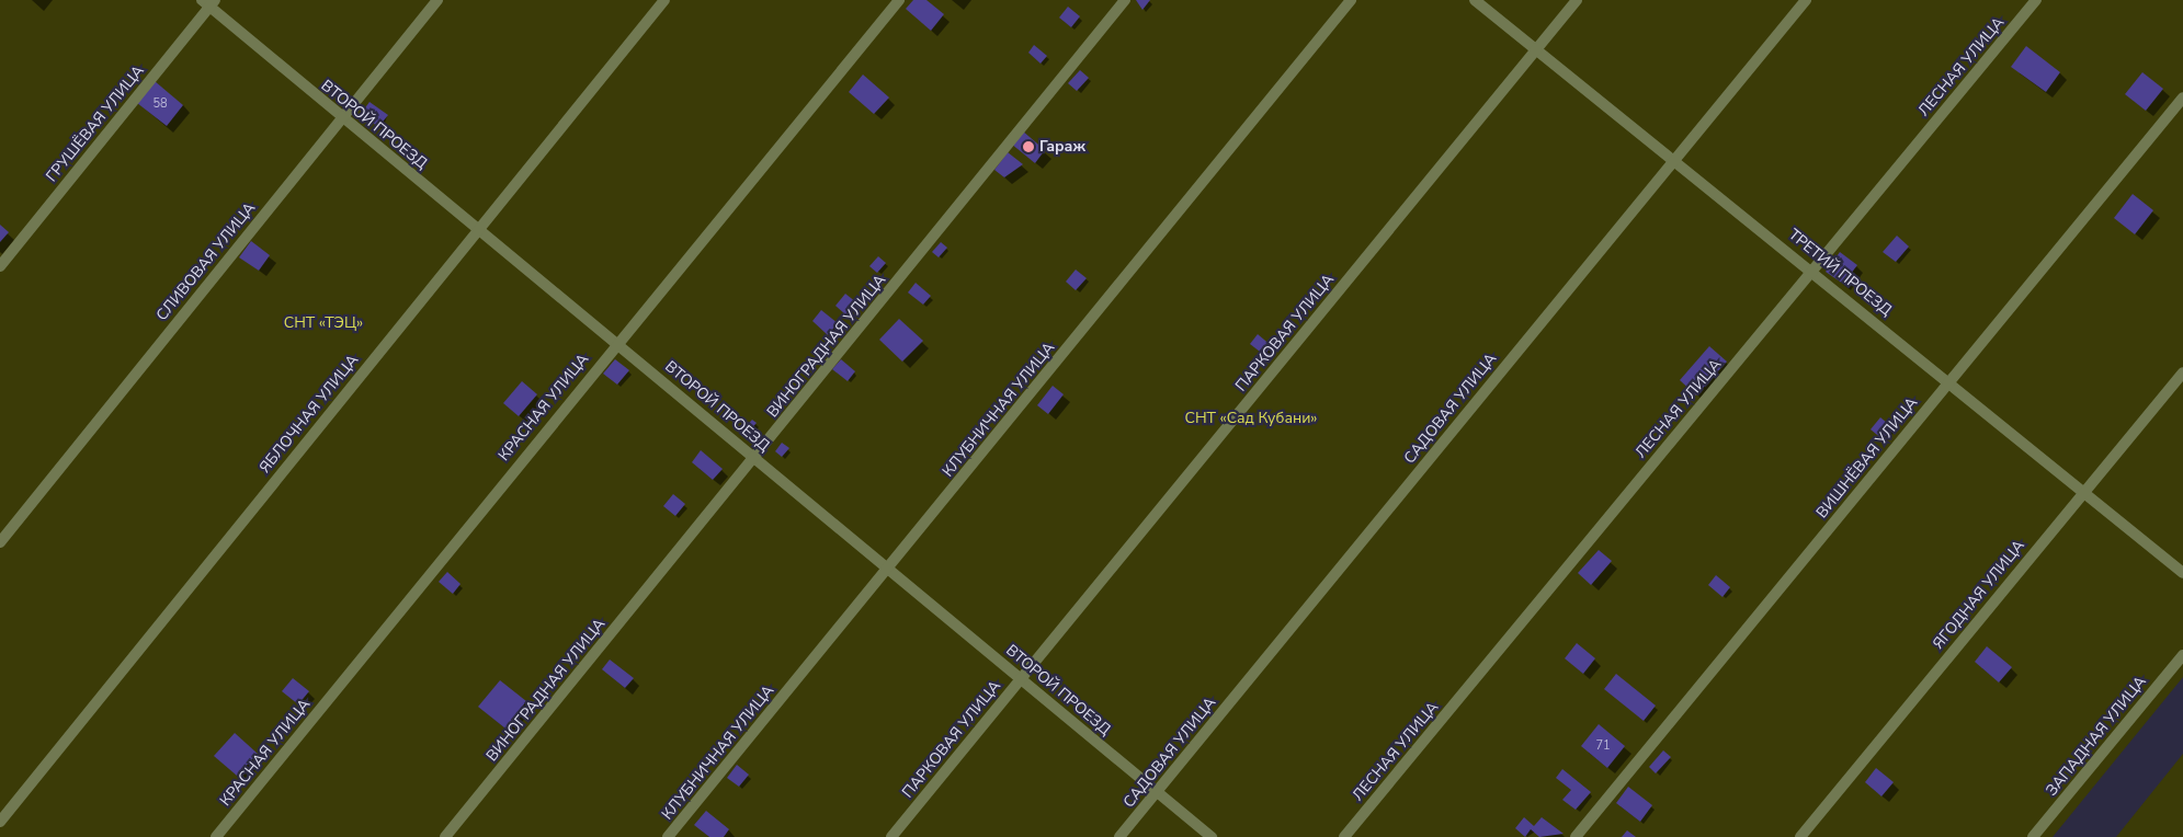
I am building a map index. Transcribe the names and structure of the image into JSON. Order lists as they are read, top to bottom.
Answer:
{
  "streets": {
    "street": [
      "ЛЕСНАЯ УЛИЦА",
      "ГРУШЁВАЯ УЛИЦА",
      "ВТОРОЙ ПРОЕЗД",
      "СЛИВОВАЯ УЛИЦА",
      "ТРЕТИЙ ПРОЕЗД",
      "ПАРКОВАЯ УЛИЦА",
      "ВИНОГРАДНАЯ УЛИЦА",
      "КРАСНАЯ УЛИЦА",
      "САДОВАЯ УЛИЦА",
      "КЛУБНИЧНАЯ УЛИЦА",
      "ЯБЛОЧНАЯ УЛИЦА",
      "ВИШНЁВАЯ УЛИЦА",
      "ЯГОДНАЯ УЛИЦА",
      "ЗАПАДНАЯ УЛИЦА"
    ]
  },
  "crossings": [
    ["ЛЕСНАЯ УЛИЦА", "ТРЕТИЙ ПРОЕЗД"],
    ["ГРУШЁВАЯ УЛИЦА", "ВТОРОЙ ПРОЕЗД"],
    ["ВТОРОЙ ПРОЕЗД", "СЛИВОВАЯ УЛИЦА"],
    ["ВТОРОЙ ПРОЕЗД", "ПАРКОВАЯ УЛИЦА"],
    ["ВТОРОЙ ПРОЕЗД", "ВИНОГРАДНАЯ УЛИЦА"],
    ["ВТОРОЙ ПРОЕЗД", "КРАСНАЯ УЛИЦА"],
    ["ВТОРОЙ ПРОЕЗД", "САДОВАЯ УЛИЦА"],
    ["ВТОРОЙ ПРОЕЗД", "КЛУБНИЧНАЯ УЛИЦА"],
    ["ВТОРОЙ ПРОЕЗД", "ЯБЛОЧНАЯ УЛИЦА"],
    ["ТРЕТИЙ ПРОЕЗД", "ПАРКОВАЯ УЛИЦА"],
    ["ТРЕТИЙ ПРОЕЗД", "САДОВАЯ УЛИЦА"],
    ["ТРЕТИЙ ПРОЕЗД", "ВИШНЁВАЯ УЛИЦА"],
    ["ТРЕТИЙ ПРОЕЗД", "ЯГОДНАЯ УЛИЦА"]
  ],
  "parks": ["СНТ «ТЭЦ»", "СНТ «Сад Кубани»"],
  "places": ["Гараж"],
  "house_numbers": ["58", "71"]
}
